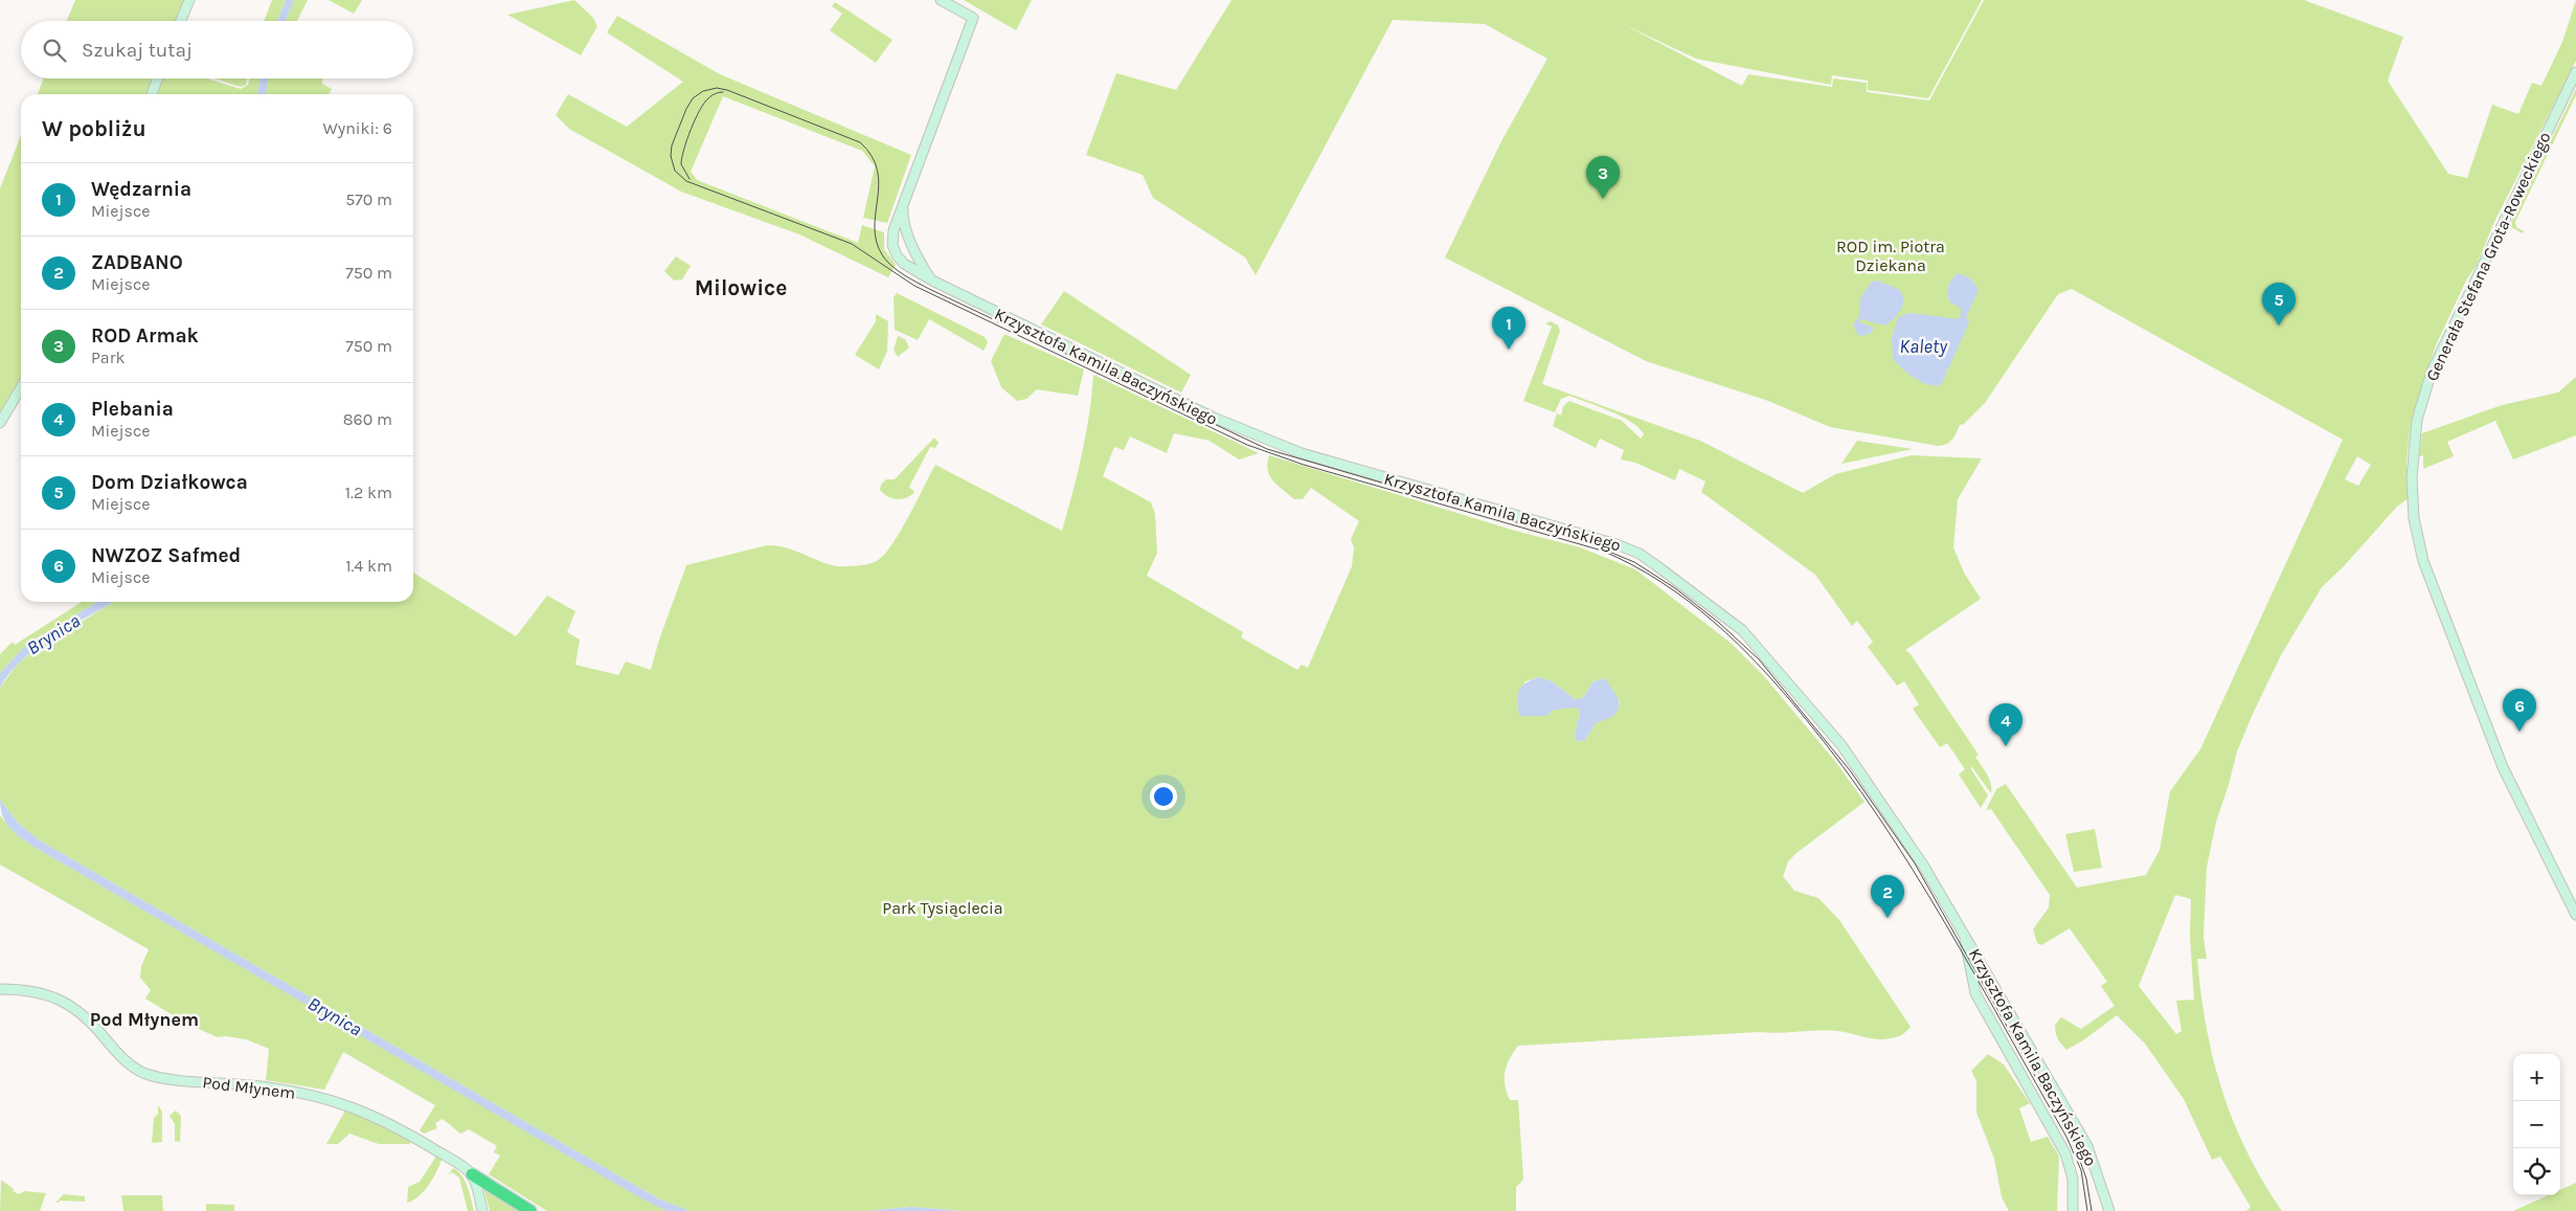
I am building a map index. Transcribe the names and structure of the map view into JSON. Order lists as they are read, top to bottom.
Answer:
{
  "streets": {
    "street": ["Generała Stefana Grota-Roweckiego", "Krzysztofa Kamila Baczyńskiego", "Pod Młynem"]
  },
  "districts": ["Milowice", "Pod Młynem"],
  "water": ["Kalety", "Brynica"],
  "parks": ["ROD im. Piotra Dziekana", "Park Tysiąclecia"],
  "page": {
    "search": "Szukaj tutaj",
    "heading": ["W pobliżu", "Wyniki: 6"],
    "pins": [
      "3",
      "5",
      "1",
      "6",
      "4",
      "2"
    ],
    "list": [
      {
        "mark": "1",
        "name": "Wędzarnia",
        "note": "Miejsce",
        "value": "570 m"
      },
      {
        "mark": "2",
        "name": "ZADBANO",
        "note": "Miejsce",
        "value": "750 m"
      },
      {
        "mark": "3",
        "name": "ROD Armak",
        "note": "Park",
        "value": "750 m"
      },
      {
        "mark": "4",
        "name": "Plebania",
        "note": "Miejsce",
        "value": "860 m"
      },
      {
        "mark": "5",
        "name": "Dom Działkowca",
        "note": "Miejsce",
        "value": "1.2 km"
      },
      {
        "mark": "6",
        "name": "NWZOZ Safmed",
        "note": "Miejsce",
        "value": "1.4 km"
      }
    ],
    "map_buttons": ["+", "−"]
  }
}
